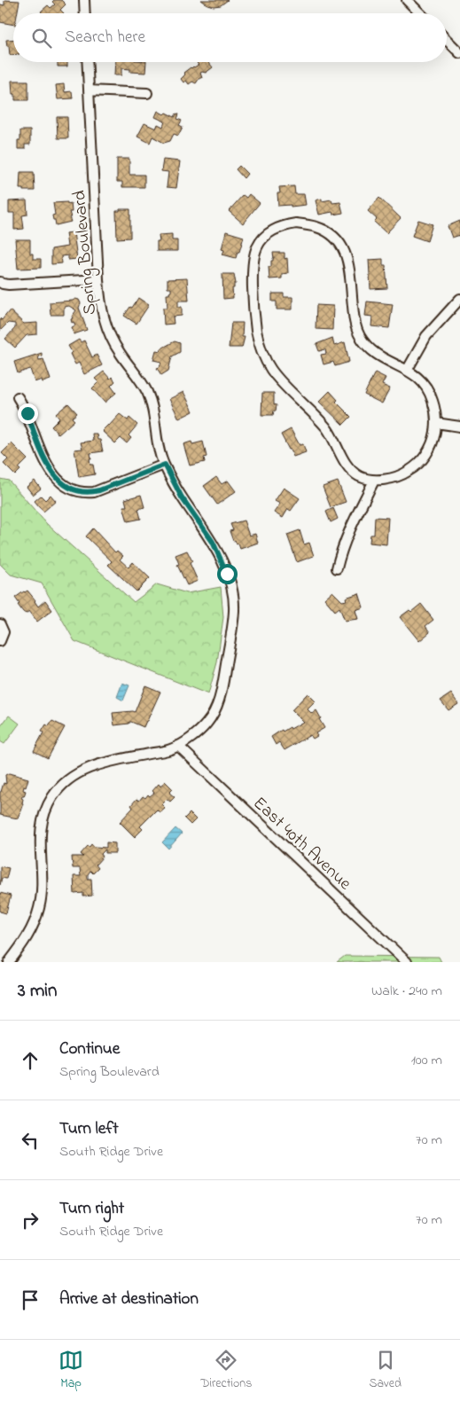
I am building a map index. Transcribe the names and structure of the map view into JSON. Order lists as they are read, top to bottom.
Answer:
{
  "streets": {
    "street": ["Spring Boulevard", "East 40th Avenue"]
  },
  "crossings": [
    ["Spring Boulevard", "East 40th Avenue"]
  ],
  "page": {
    "search": "Search here",
    "heading": ["3 min", "Walk · 240 m"],
    "list": [
      ["Continue", "Spring Boulevard", "100 m"],
      ["Turn left", "South Ridge Drive", "70 m"],
      ["Turn right", "South Ridge Drive", "70 m"],
      "Arrive at destination"
    ],
    "nav": ["Map", "Directions", "Saved"]
  }
}
